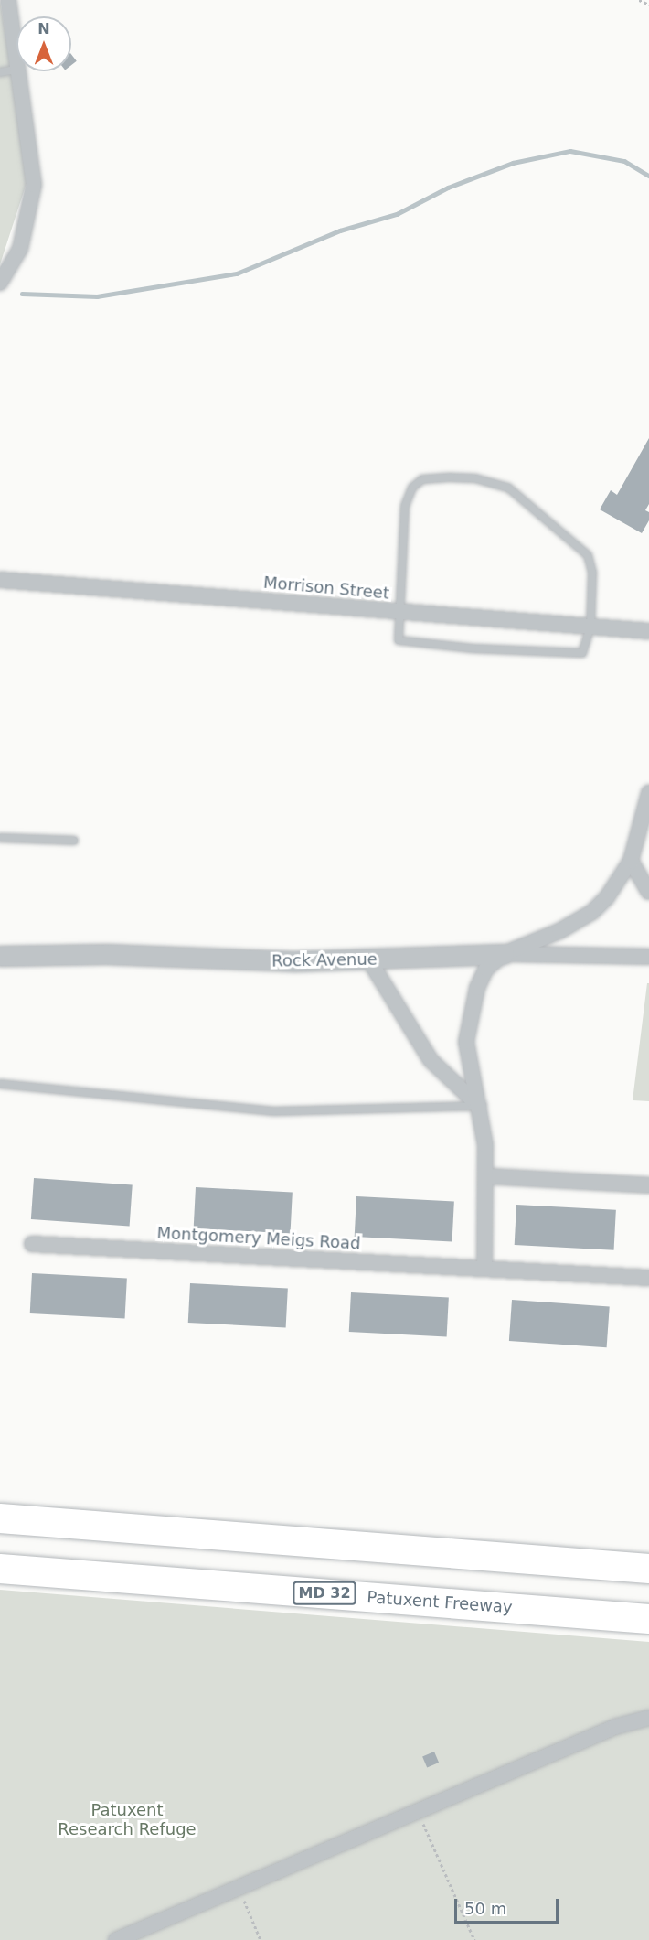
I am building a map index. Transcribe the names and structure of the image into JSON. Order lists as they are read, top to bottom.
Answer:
{
  "streets": {
    "highway": ["MD 32", "Patuxent Freeway"],
    "street": ["Morrison Street", "Rock Avenue", "Montgomery Meigs Road"]
  },
  "parks": ["Patuxent Research Refuge"],
  "scale_bar": "50 m",
  "north": "top"
}
